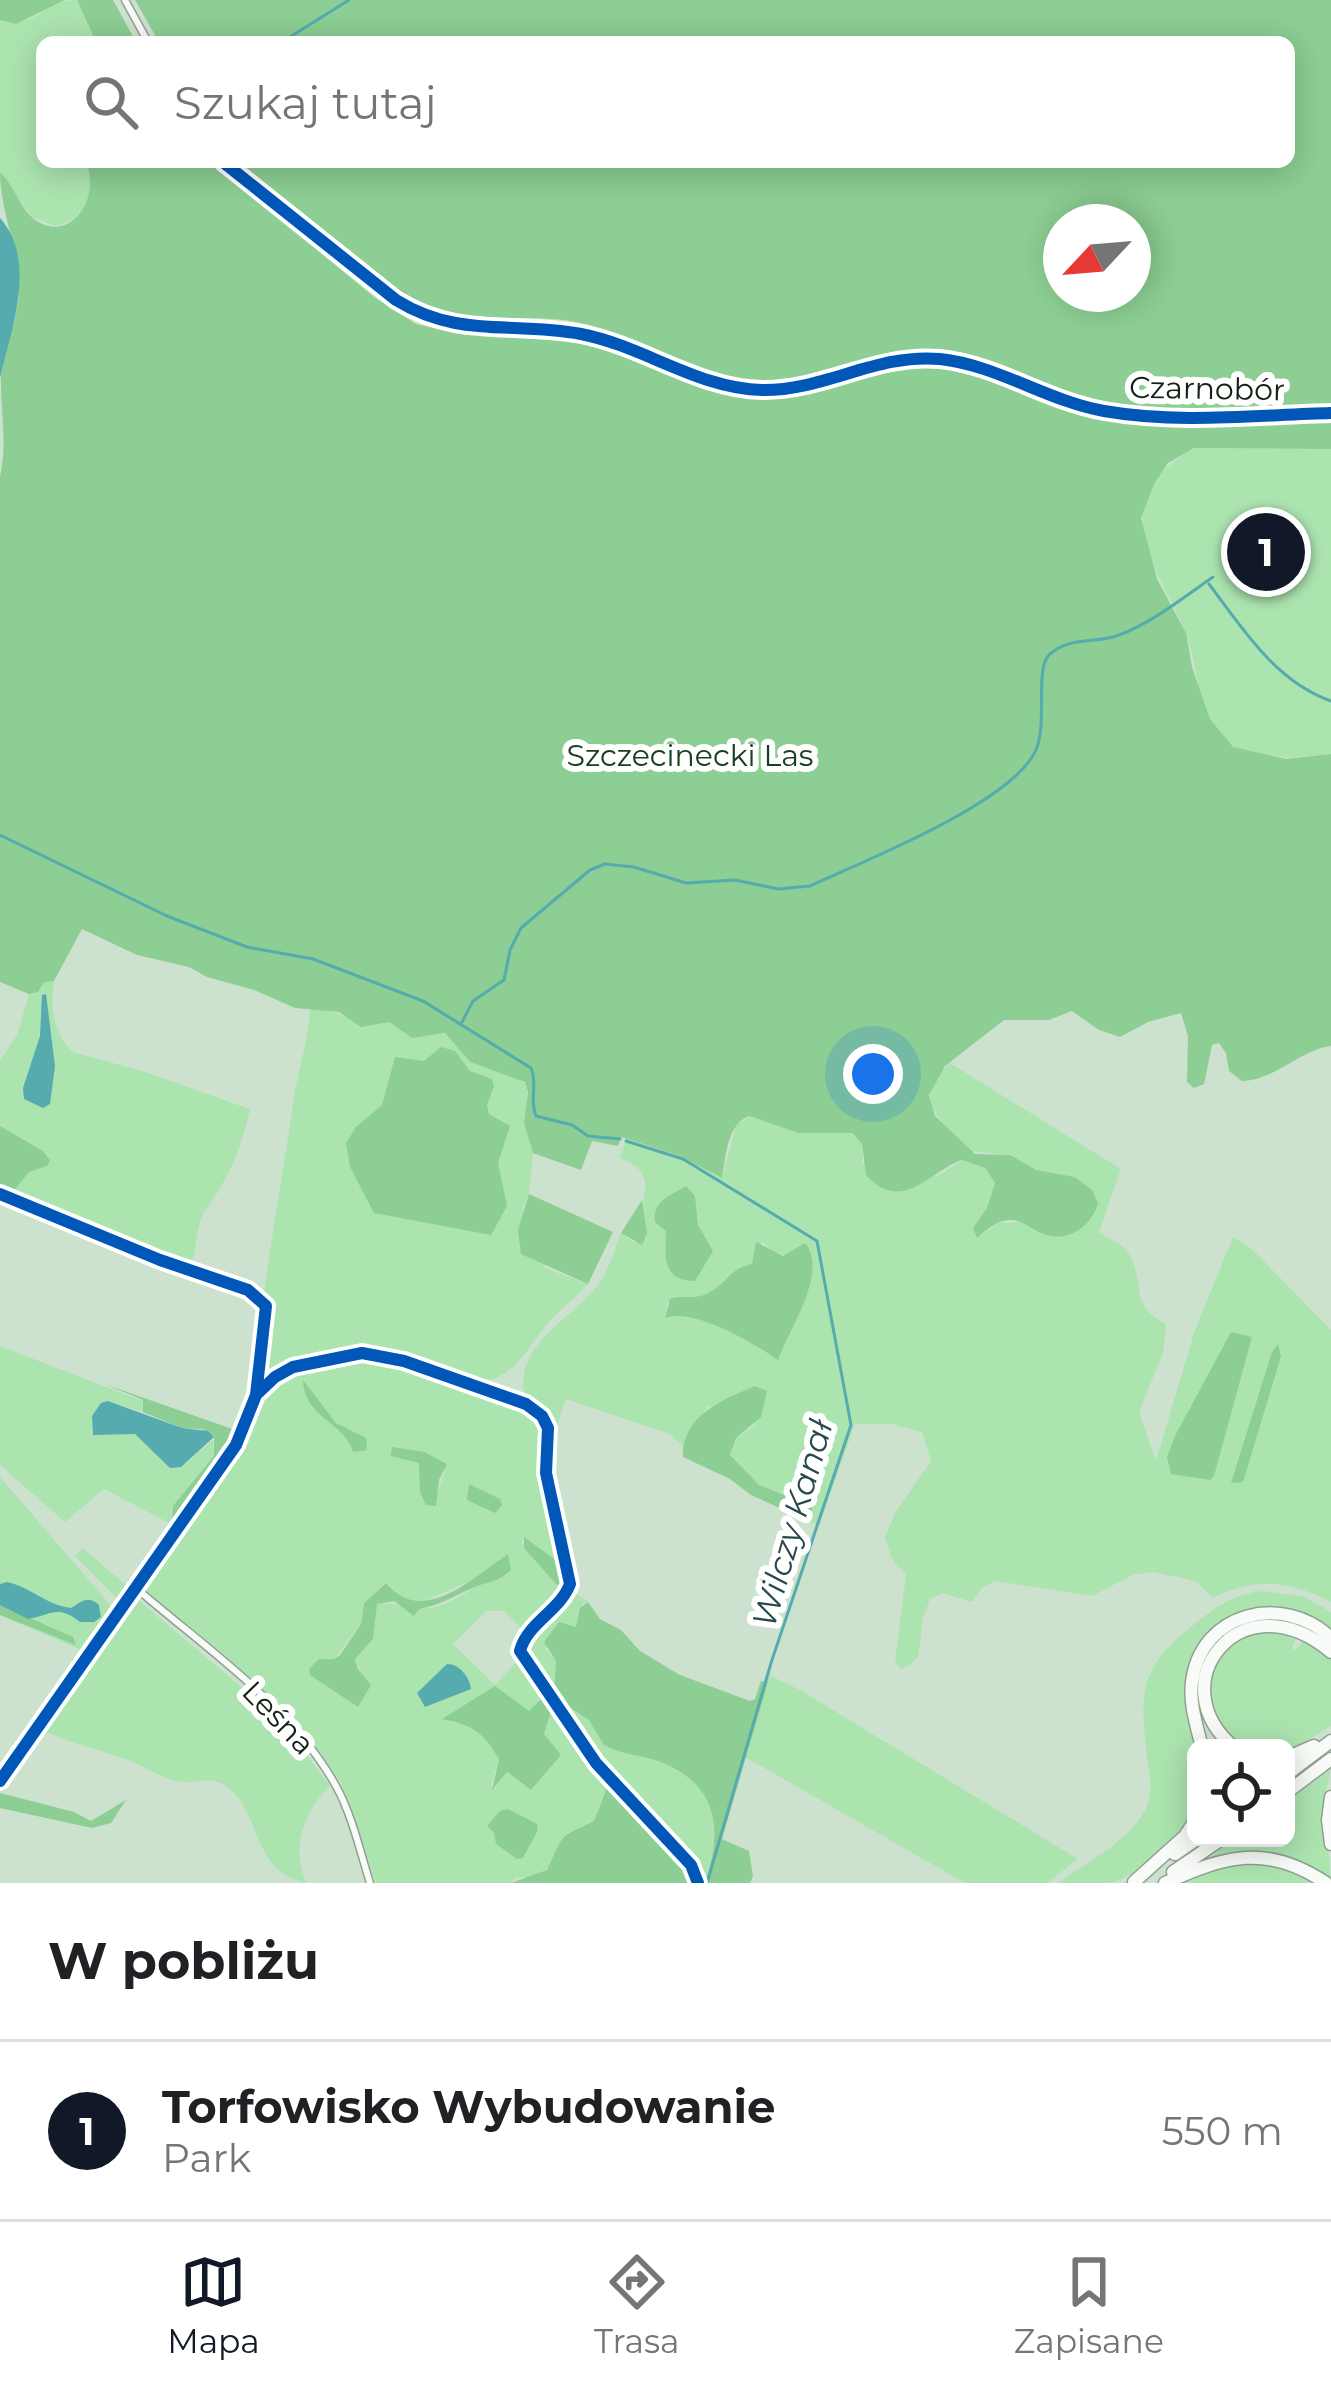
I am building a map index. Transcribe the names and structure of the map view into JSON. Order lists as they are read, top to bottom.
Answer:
{
  "streets": {
    "street": ["Czarnobór", "Leśna"]
  },
  "water": ["Wilczy Kanał"],
  "parks": ["Szczecinecki Las"],
  "north": "bottom left",
  "page": {
    "search": "Szukaj tutaj",
    "pins": "1",
    "heading": "W pobliżu",
    "list": [
      {
        "mark": "1",
        "name": "Torfowisko Wybudowanie",
        "note": "Park",
        "value": "550 m"
      }
    ],
    "nav": ["Mapa", "Trasa", "Zapisane"]
  }
}
